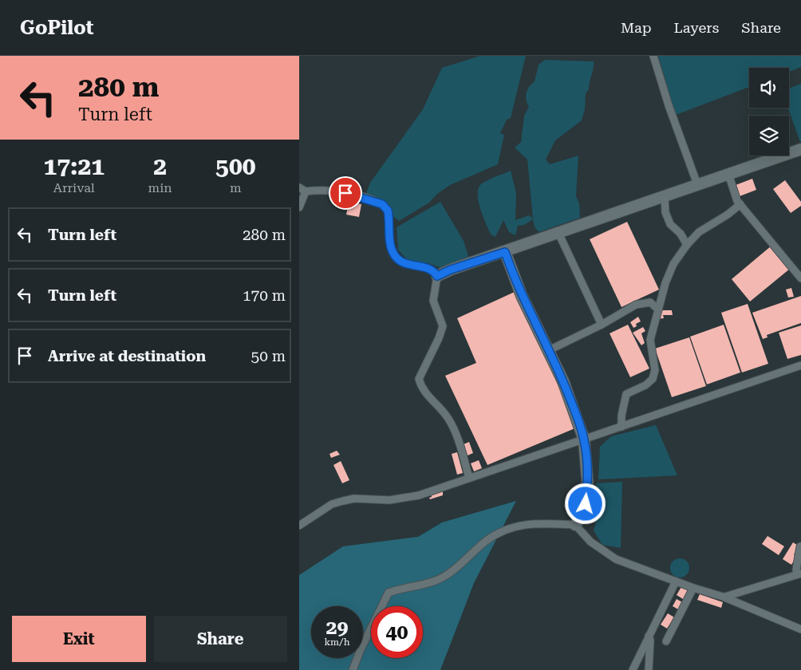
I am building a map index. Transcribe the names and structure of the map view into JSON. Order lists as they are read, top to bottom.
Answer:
{
  "page": {
    "header": "GoPilot",
    "nav": ["Map", "Layers", "Share"],
    "turn": ["280 m", "Turn left"],
    "eta": [
      "17:21",
      "Arrival",
      "2",
      "min",
      "500",
      "m"
    ],
    "list": [
      {
        "name": "Turn left",
        "value": "280 m"
      },
      {
        "name": "Turn left",
        "value": "170 m"
      },
      {
        "name": "Arrive at destination",
        "value": "50 m"
      }
    ],
    "speed": "29 km/h",
    "limit": "40",
    "buttons": ["Exit", "Share"]
  }
}
